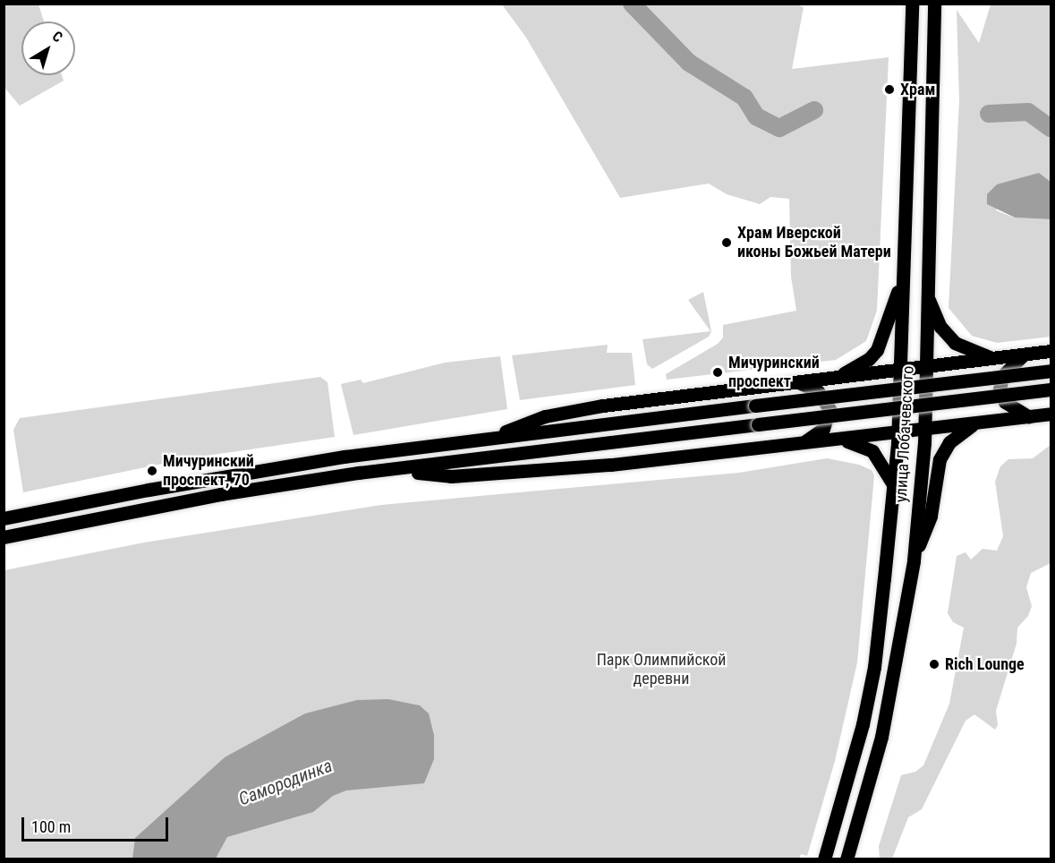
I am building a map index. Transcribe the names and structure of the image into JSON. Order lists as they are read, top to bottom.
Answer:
{
  "streets": {
    "main road": ["улица Лобачевского"]
  },
  "water": ["Самородинка"],
  "parks": ["Парк Олимпийской деревни"],
  "places": [
    "Храм",
    "Храм Иверской иконы Божьей Матери",
    "Мичуринский проспект",
    "Мичуринский проспект, 70",
    "Rich Lounge"
  ],
  "scale_bar": "100 m",
  "north": "top right"
}
